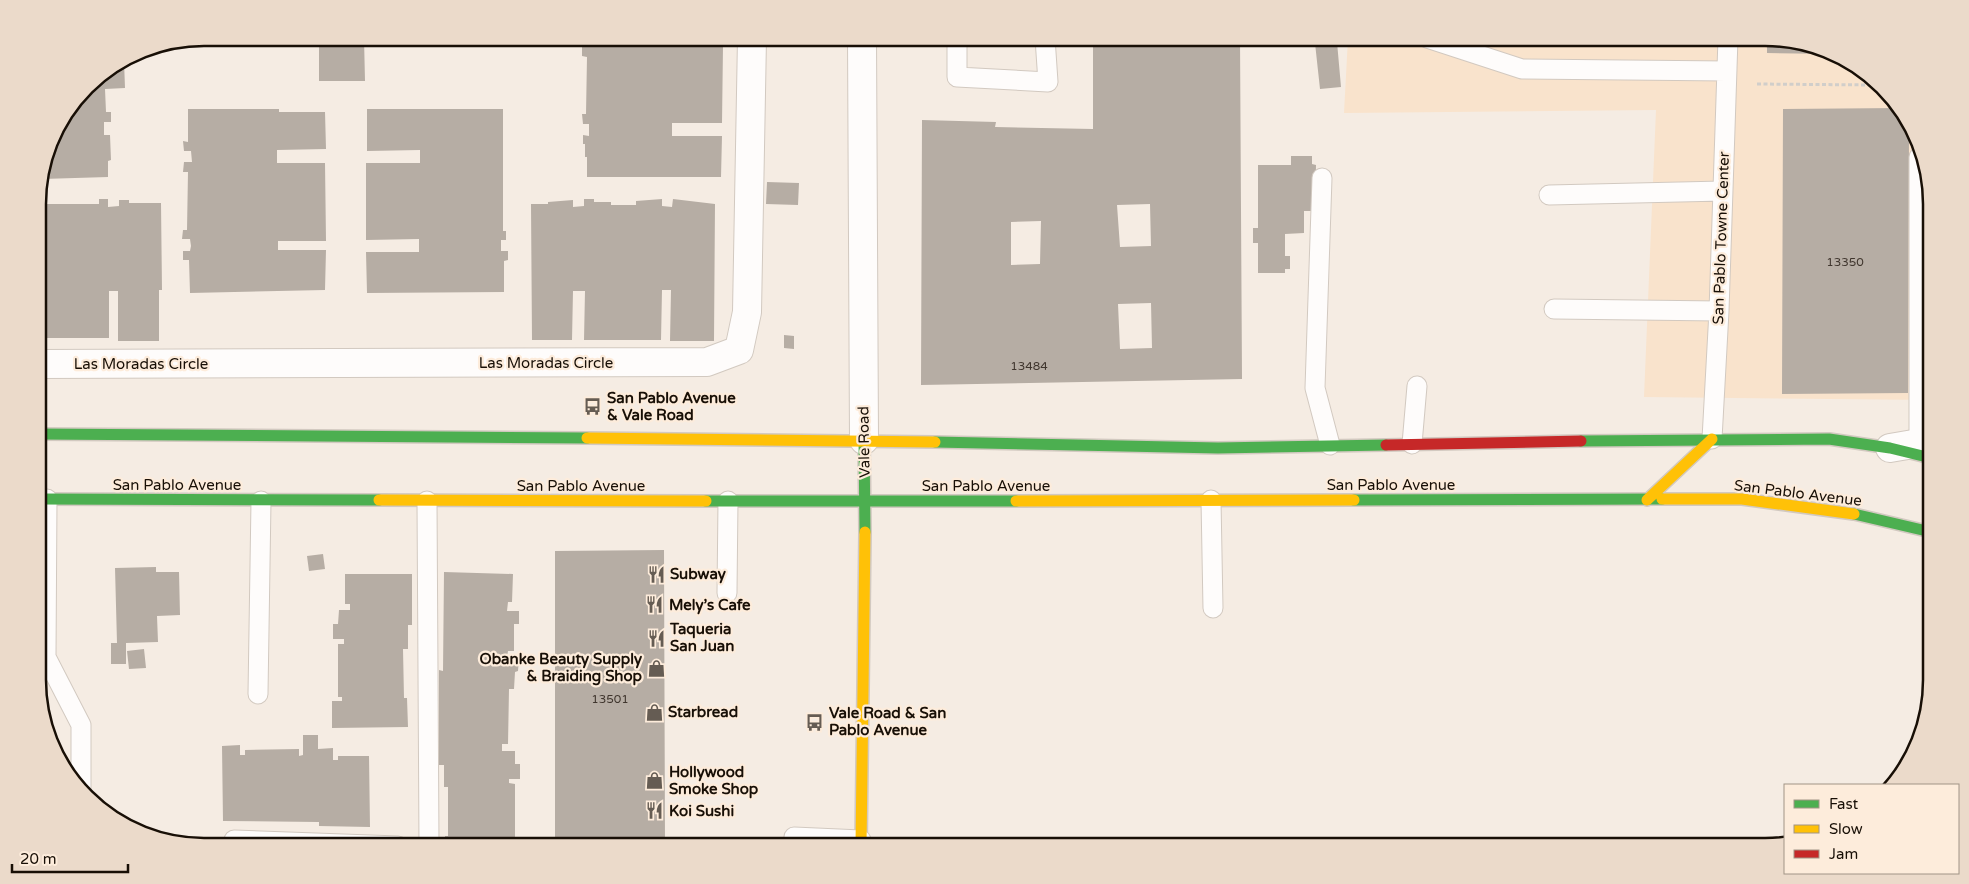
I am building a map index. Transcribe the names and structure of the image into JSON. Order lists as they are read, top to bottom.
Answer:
{
  "streets": {
    "main road": ["Vale Road", "San Pablo Avenue"],
    "street": ["Las Moradas Circle"],
    "lane": ["San Pablo Towne Center"]
  },
  "crossings": [
    ["Vale Road", "San Pablo Avenue"]
  ],
  "places": {
    "bus stop": ["San Pablo Avenue & Vale Road", "Vale Road & San Pablo Avenue"],
    "restaurant": [
      "Subway",
      "Mely’s Cafe",
      "Taqueria San Juan",
      "Koi Sushi"
    ],
    "shop": ["Obanke Beauty Supply & Braiding Shop", "Starbread", "Hollywood Smoke Shop"]
  },
  "house_numbers": ["13350", "13484", "13501"],
  "legend": ["Fast", "Slow", "Jam"],
  "scale_bar": "20 m"
}
